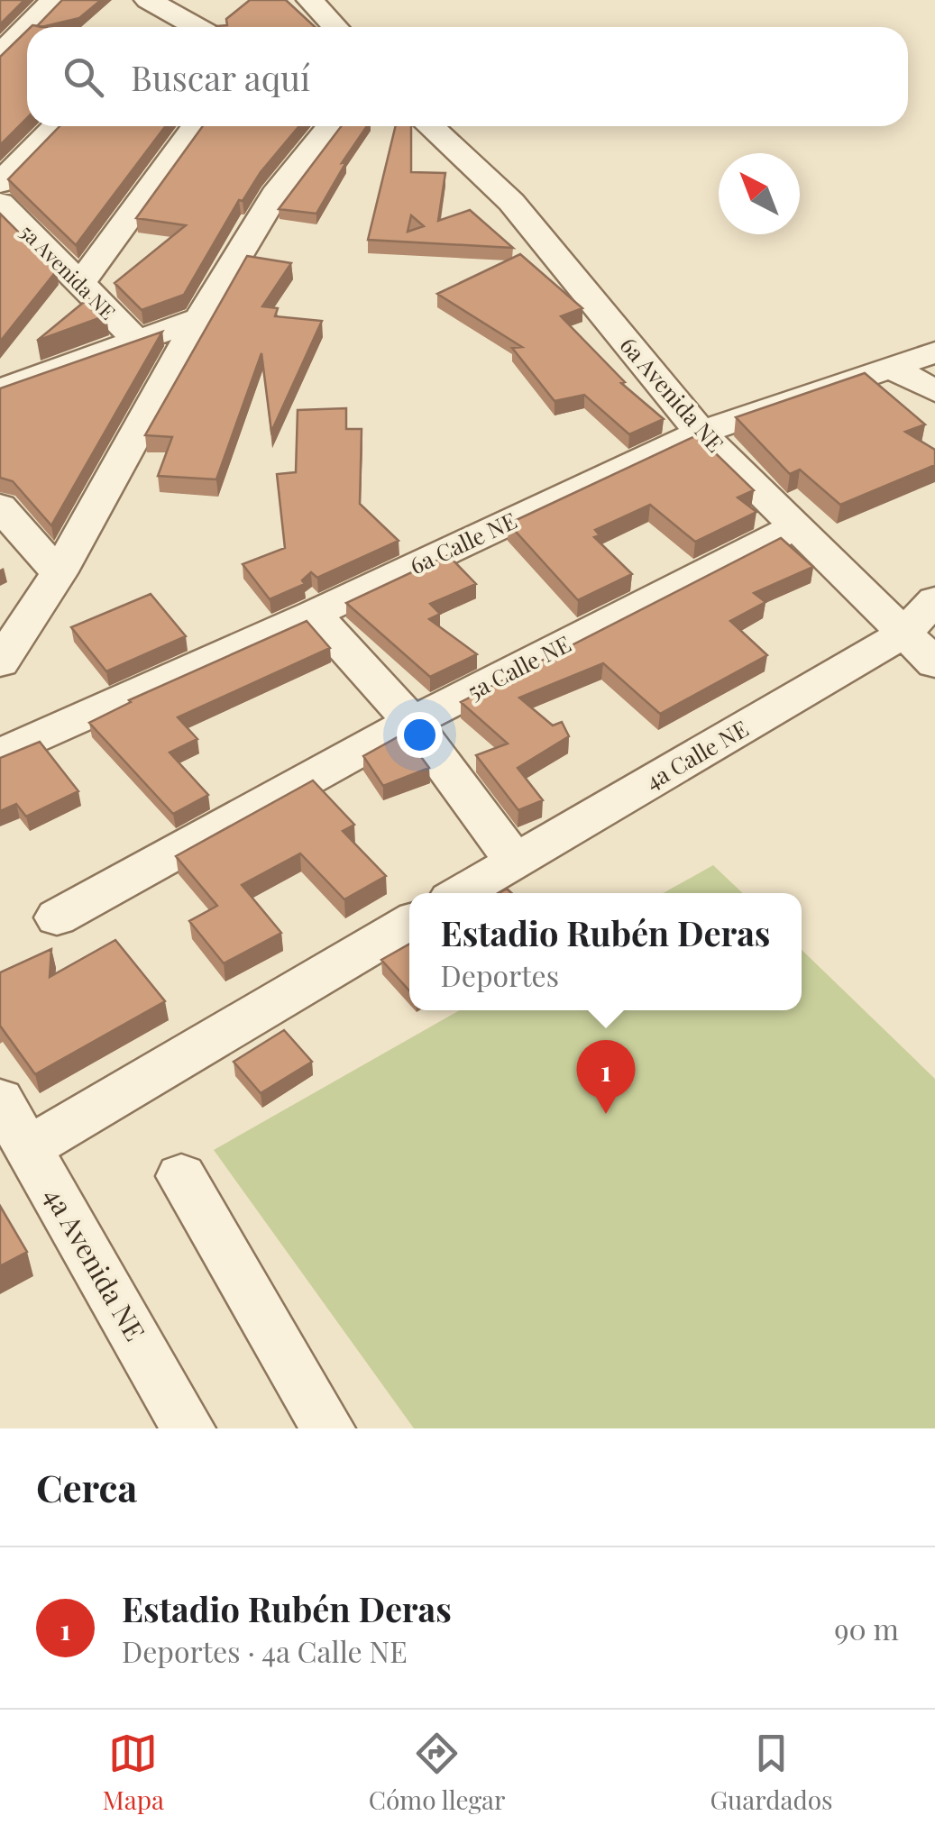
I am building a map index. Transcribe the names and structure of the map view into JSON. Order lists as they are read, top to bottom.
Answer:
{
  "streets": {
    "street": [
      "5a Avenida NE",
      "6a Avenida NE",
      "6a Calle NE",
      "5a Calle NE",
      "4a Calle NE",
      "4a Avenida NE"
    ]
  },
  "crossings": [
    ["6a Avenida NE", "6a Calle NE"],
    ["6a Avenida NE", "5a Calle NE"],
    ["6a Avenida NE", "4a Calle NE"]
  ],
  "north": "top left",
  "page": {
    "search": "Buscar aquí",
    "popup": ["Estadio Rubén Deras", "Deportes"],
    "pins": "1",
    "heading": "Cerca",
    "list": [
      {
        "mark": "1",
        "name": "Estadio Rubén Deras",
        "note": "Deportes · 4a Calle NE",
        "value": "90 m"
      }
    ],
    "nav": ["Mapa", "Cómo llegar", "Guardados"]
  }
}
